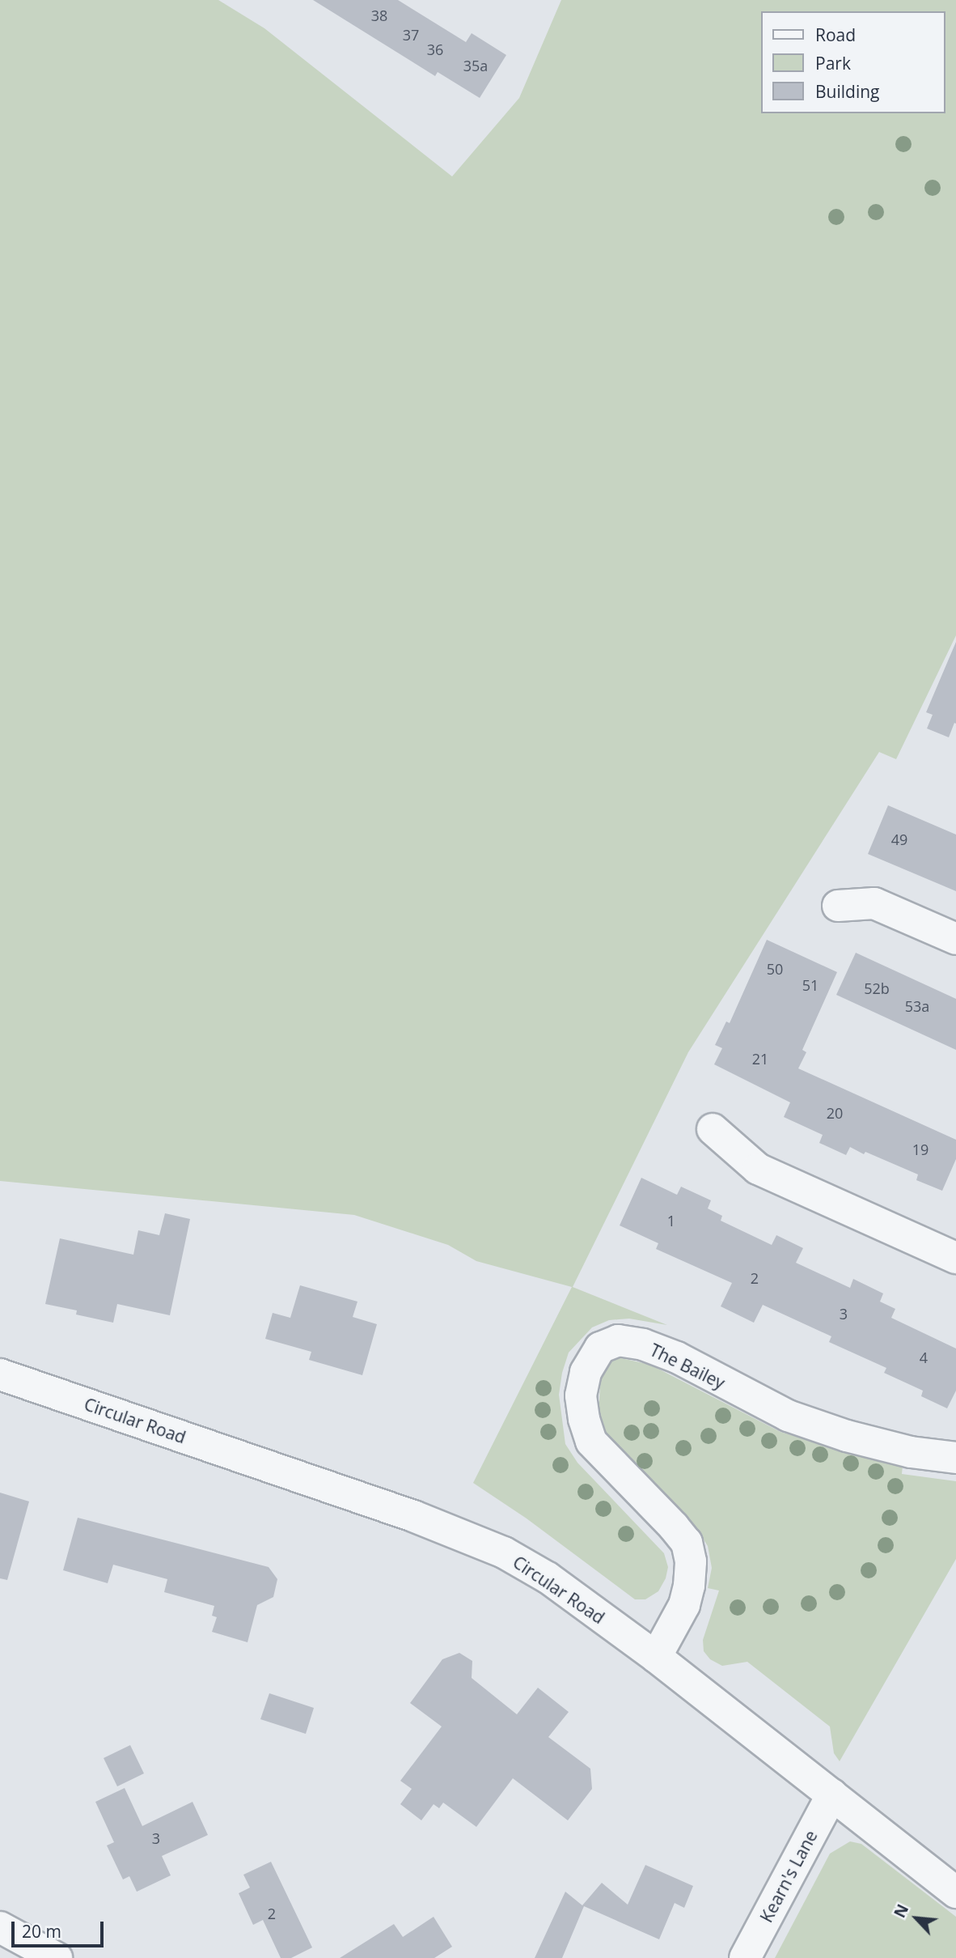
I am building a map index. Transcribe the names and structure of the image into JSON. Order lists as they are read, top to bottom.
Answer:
{
  "streets": {
    "street": ["The Bailey", "Circular Road", "Kearn's Lane"]
  },
  "crossings": [
    ["The Bailey", "Circular Road"],
    ["Circular Road", "Kearn's Lane"]
  ],
  "house_numbers": [
    "38",
    "37",
    "36",
    "35a",
    "49",
    "50",
    "51",
    "52b",
    "53a",
    "21",
    "20",
    "19",
    "1",
    "2",
    "3",
    "4",
    "3",
    "2"
  ],
  "legend": ["Road", "Park", "Building"],
  "scale_bar": "20 m",
  "north": "top left"
}
